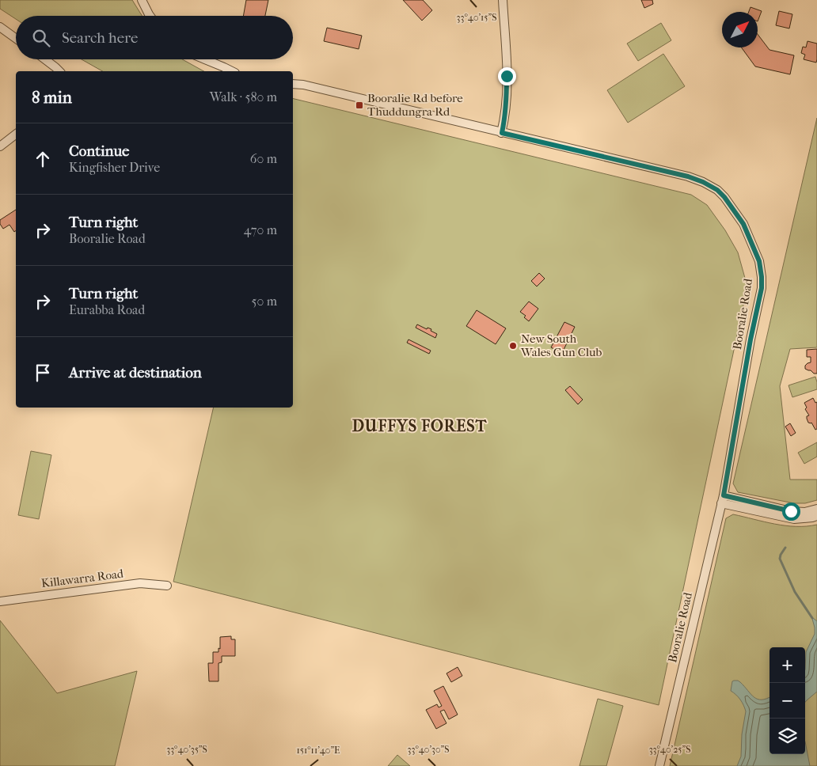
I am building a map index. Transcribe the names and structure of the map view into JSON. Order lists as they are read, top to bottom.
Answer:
{
  "streets": {
    "street": ["Booralie Road", "Killawarra Road"]
  },
  "districts": ["DUFFYS FOREST"],
  "places": {
    "transit": ["Booralie Rd before Thuddungra Rd"],
    "other": ["New South Wales Gun Club"]
  },
  "north": "top right",
  "page": {
    "search": "Search here",
    "heading": ["8 min", "Walk · 580 m"],
    "list": [
      ["Continue", "Kingfisher Drive", "60 m"],
      ["Turn right", "Booralie Road", "470 m"],
      ["Turn right", "Eurabba Road", "50 m"],
      "Arrive at destination"
    ],
    "map_buttons": ["+", "−"]
  },
  "coordinates": [
    "33°40'15\"S",
    "33°40'35\"S",
    "33°40'30\"S",
    "33°40'25\"S",
    "151°11'40\"E"
  ]
}
